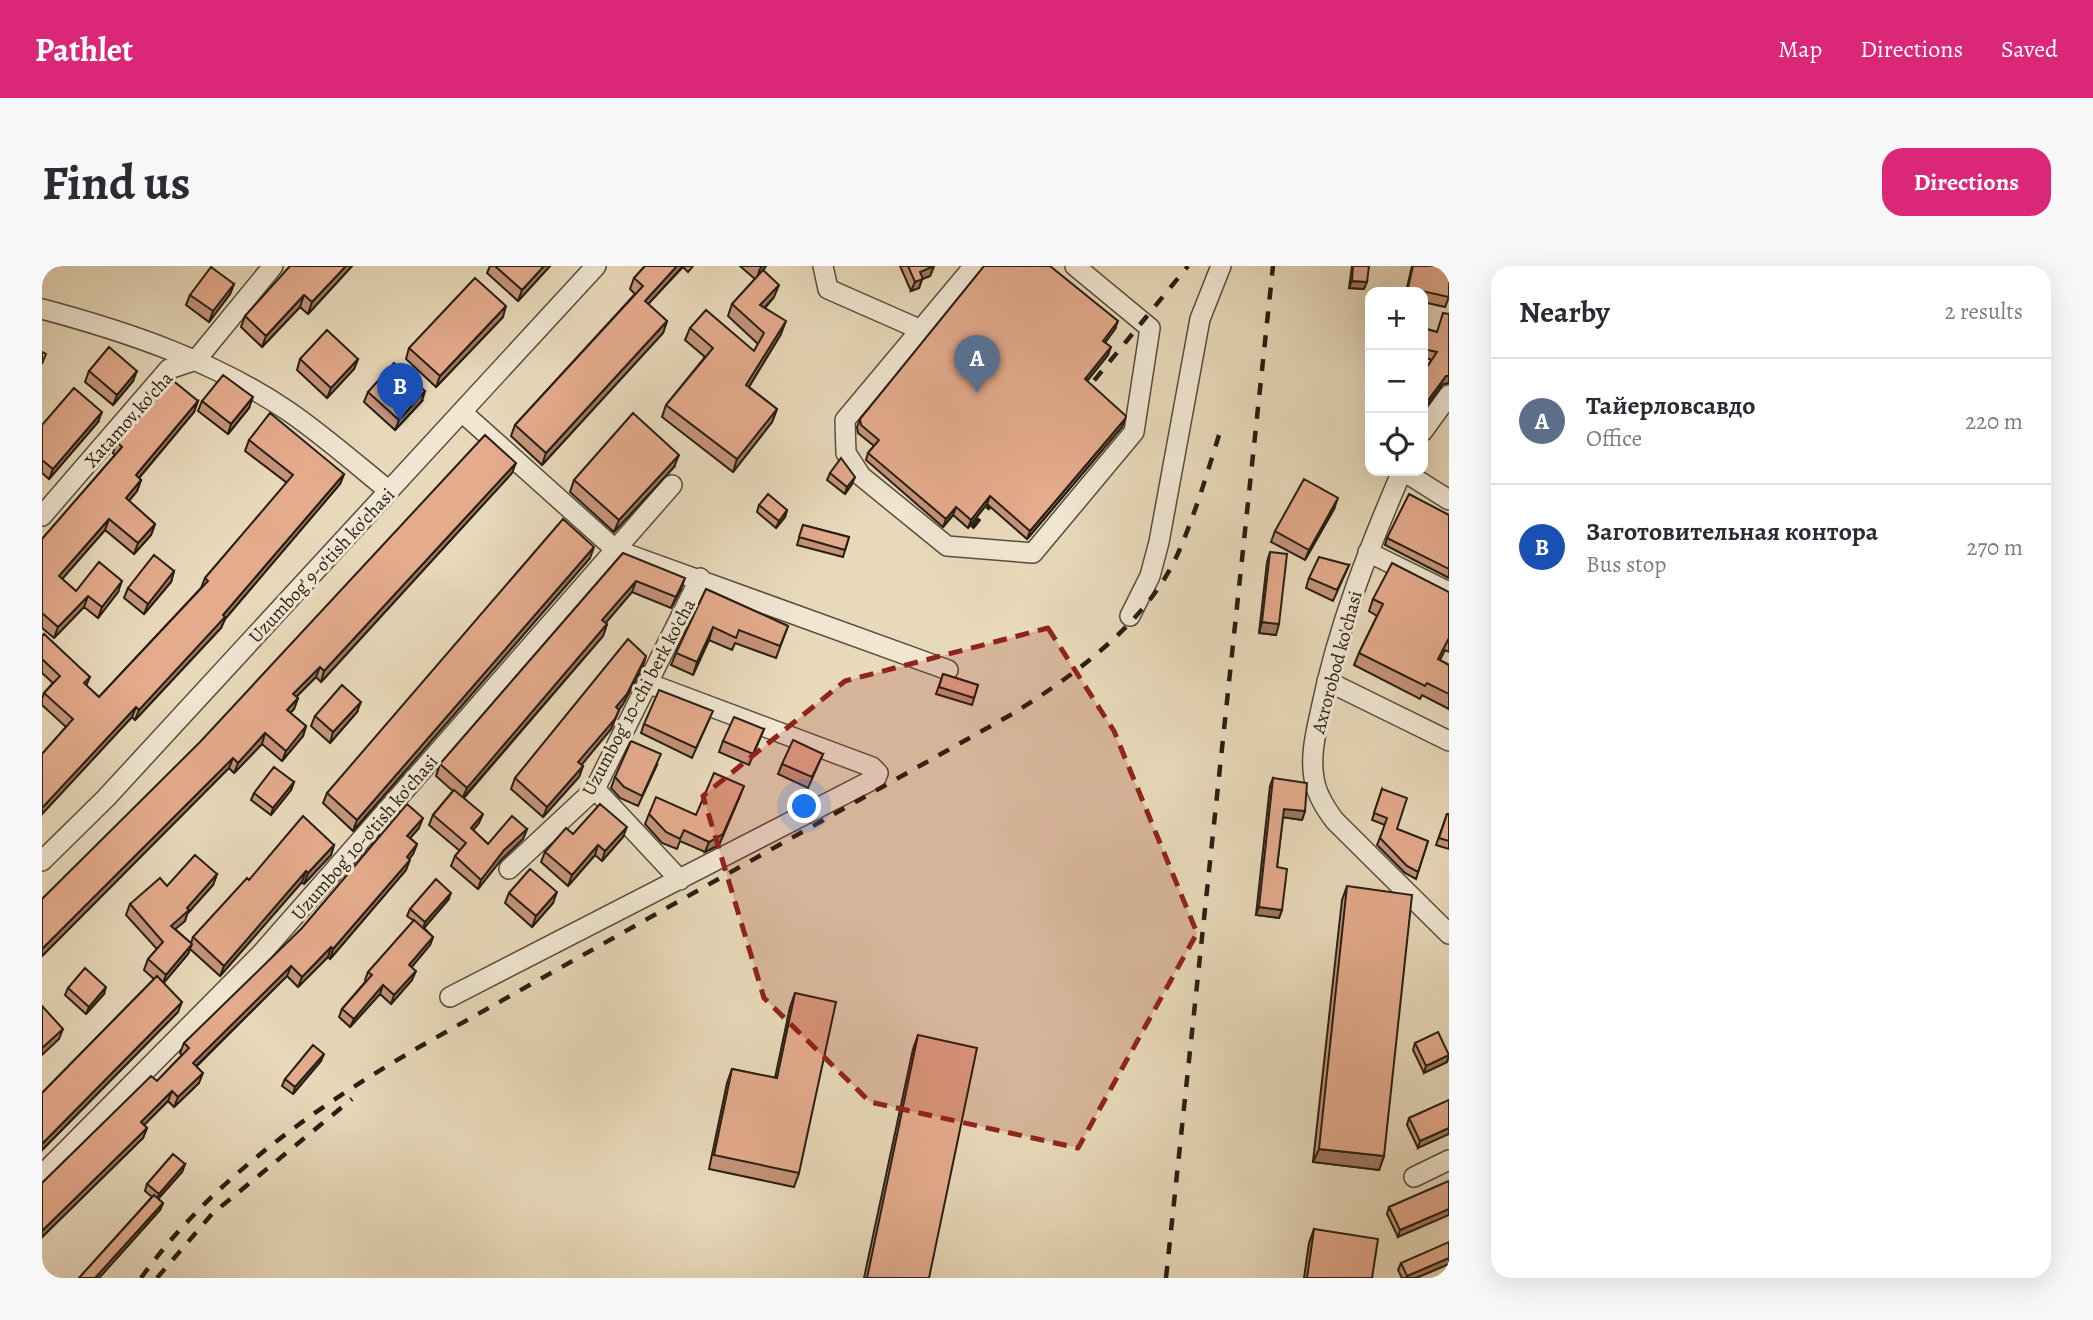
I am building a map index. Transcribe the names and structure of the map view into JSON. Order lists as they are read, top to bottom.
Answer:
{
  "streets": {
    "street": [
      "Xatamov ko'cha",
      "Uzumbog' 9-o'tish ko'chasi",
      "Axrorobod ko'chasi",
      "Uzumbog' 10-chi berk ko'cha",
      "Uzumbog' 10-o'tish ko'chasi"
    ]
  },
  "page": {
    "header": "Pathlet",
    "nav": ["Map", "Directions", "Saved"],
    "buttons": "Directions",
    "title": "Find us",
    "heading": ["Nearby", "2 results"],
    "map_buttons": ["+", "−"],
    "pins": ["A", "B"],
    "list": [
      {
        "mark": "A",
        "name": "Тайерловсавдо",
        "note": "Office",
        "value": "220 m"
      },
      {
        "mark": "B",
        "name": "Заготовительная контора",
        "note": "Bus stop",
        "value": "270 m"
      }
    ]
  }
}
